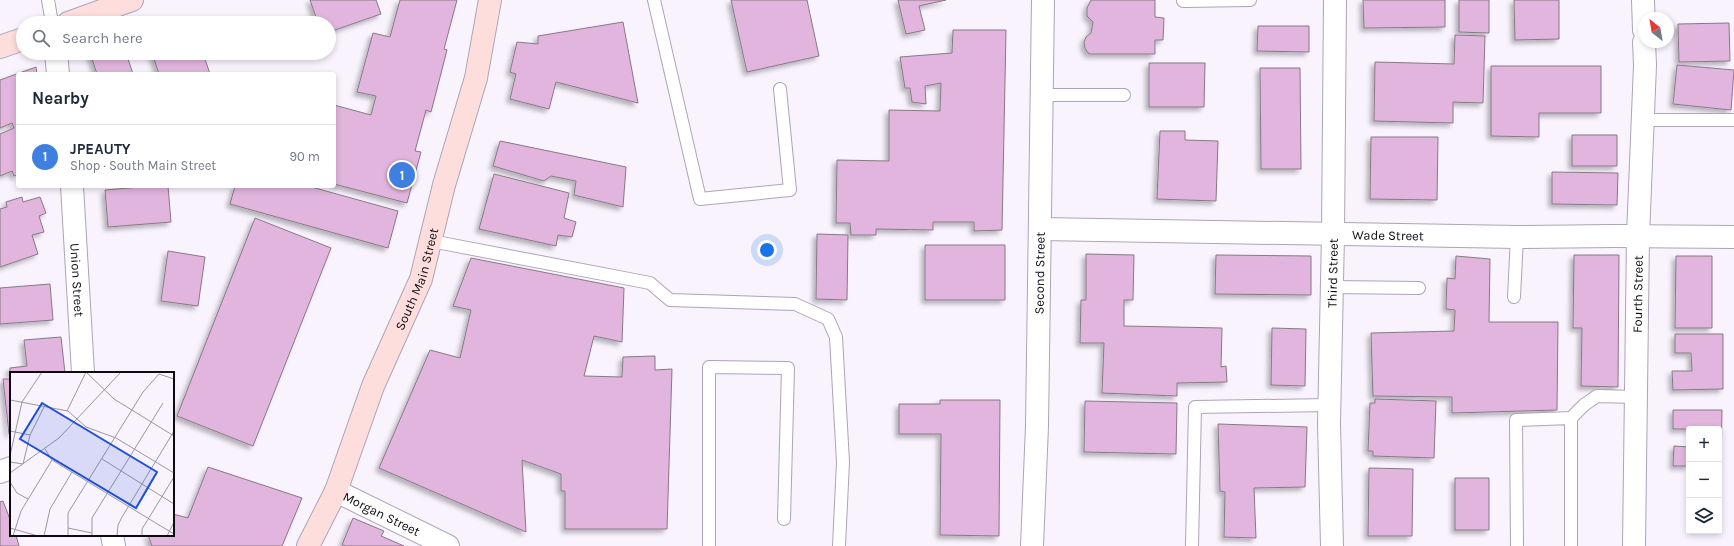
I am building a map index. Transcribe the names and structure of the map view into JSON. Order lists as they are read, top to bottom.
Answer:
{
  "streets": {
    "main road": ["South Main Street"],
    "street": [
      "Wade Street",
      "Second Street",
      "Third Street",
      "Union Street",
      "Fourth Street",
      "Morgan Street"
    ]
  },
  "crossings": [
    ["Wade Street", "Second Street"],
    ["Wade Street", "Third Street"],
    ["Wade Street", "Fourth Street"],
    ["South Main Street", "Morgan Street"]
  ],
  "north": "top left",
  "page": {
    "search": "Search here",
    "heading": "Nearby",
    "list": [
      {
        "mark": "1",
        "name": "JPEAUTY",
        "note": "Shop · South Main Street",
        "value": "90 m"
      }
    ],
    "pins": "1",
    "map_buttons": ["+", "−"]
  }
}
